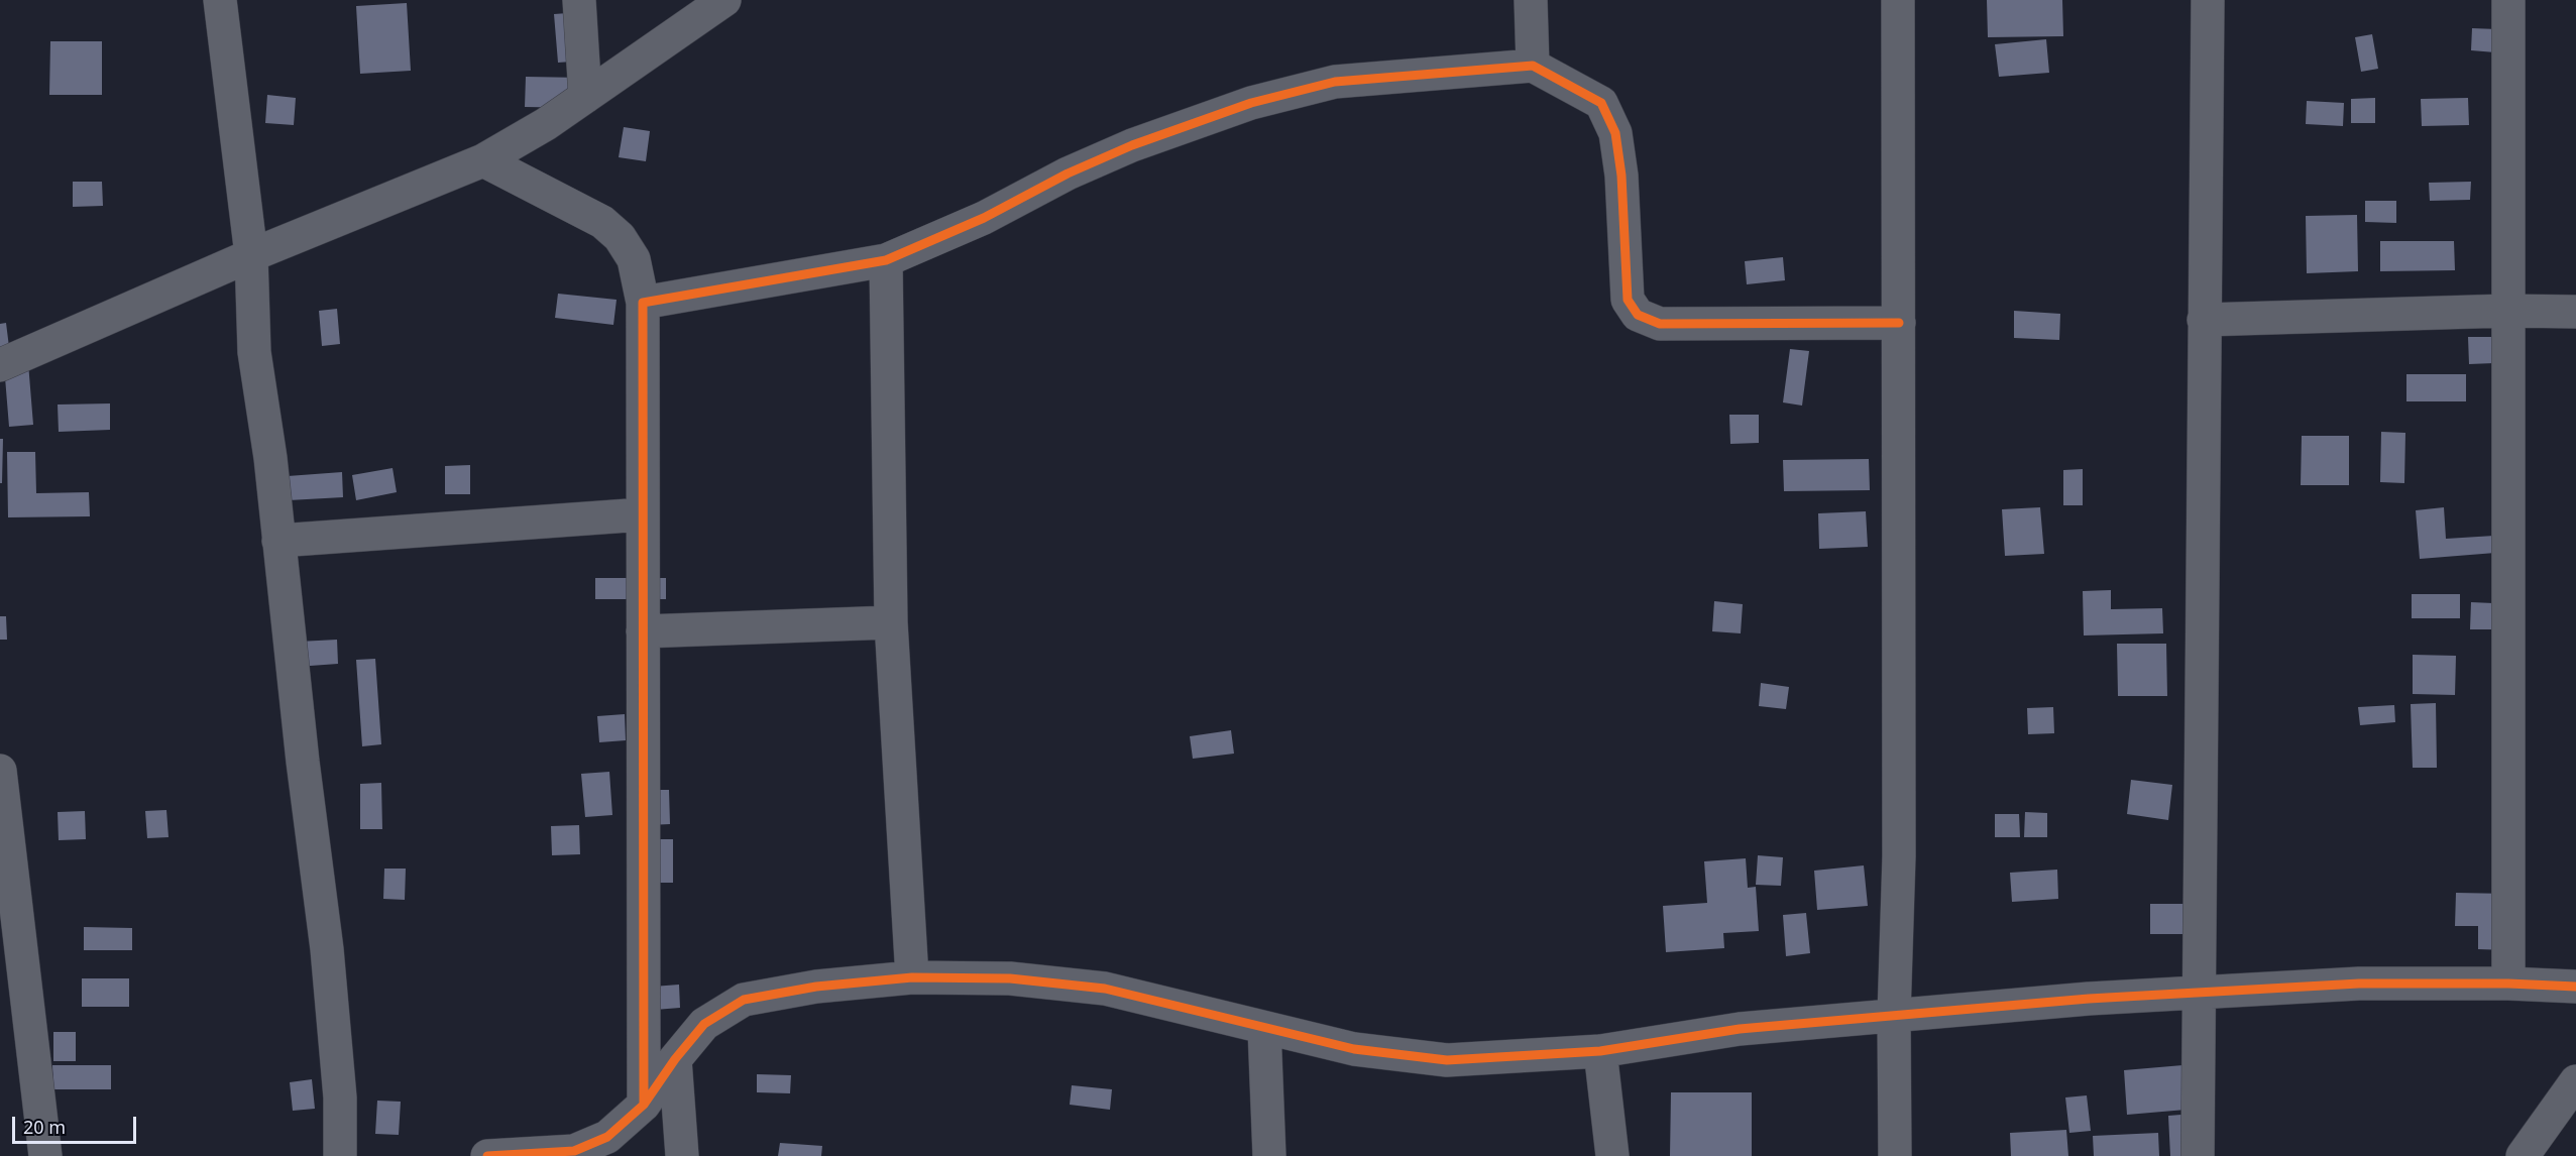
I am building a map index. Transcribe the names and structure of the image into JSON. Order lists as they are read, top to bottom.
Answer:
{
  "scale_bar": "20 m"
}
